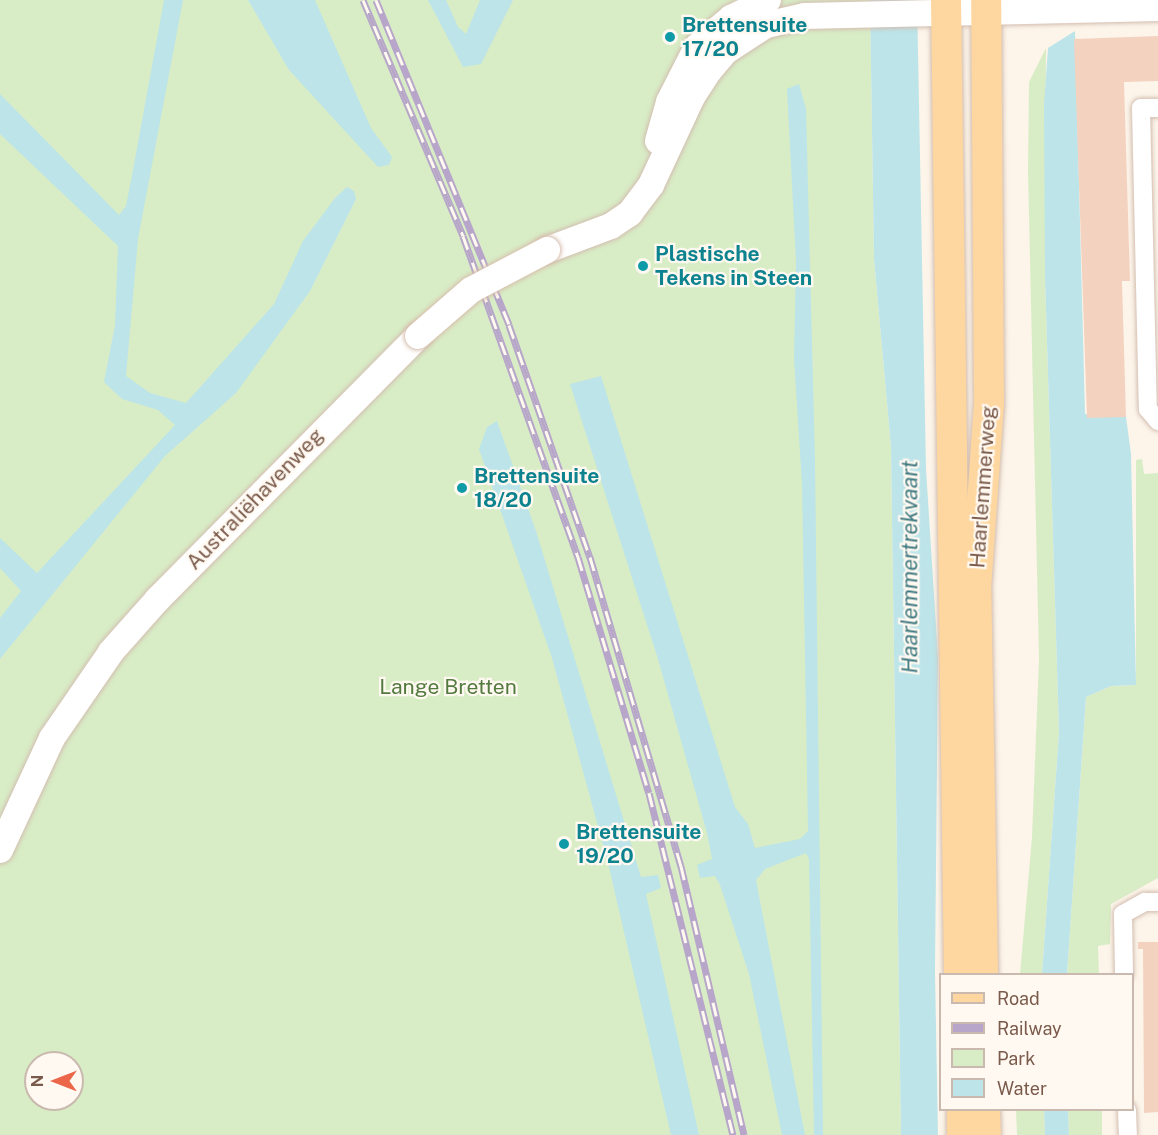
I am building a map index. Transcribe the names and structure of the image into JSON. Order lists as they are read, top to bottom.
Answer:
{
  "streets": {
    "main road": ["Haarlemmerweg"],
    "street": ["Australiëhavenweg"]
  },
  "crossings": [
    ["Haarlemmerweg", "Australiëhavenweg"]
  ],
  "water": ["Haarlemmertrekvaart"],
  "parks": ["Lange Bretten"],
  "places": [
    "Brettensuite 17/20",
    "Plastische Tekens in Steen",
    "Brettensuite 18/20",
    "Brettensuite 19/20"
  ],
  "legend": [
    "Road",
    "Railway",
    "Park",
    "Water"
  ],
  "north": "left"
}
